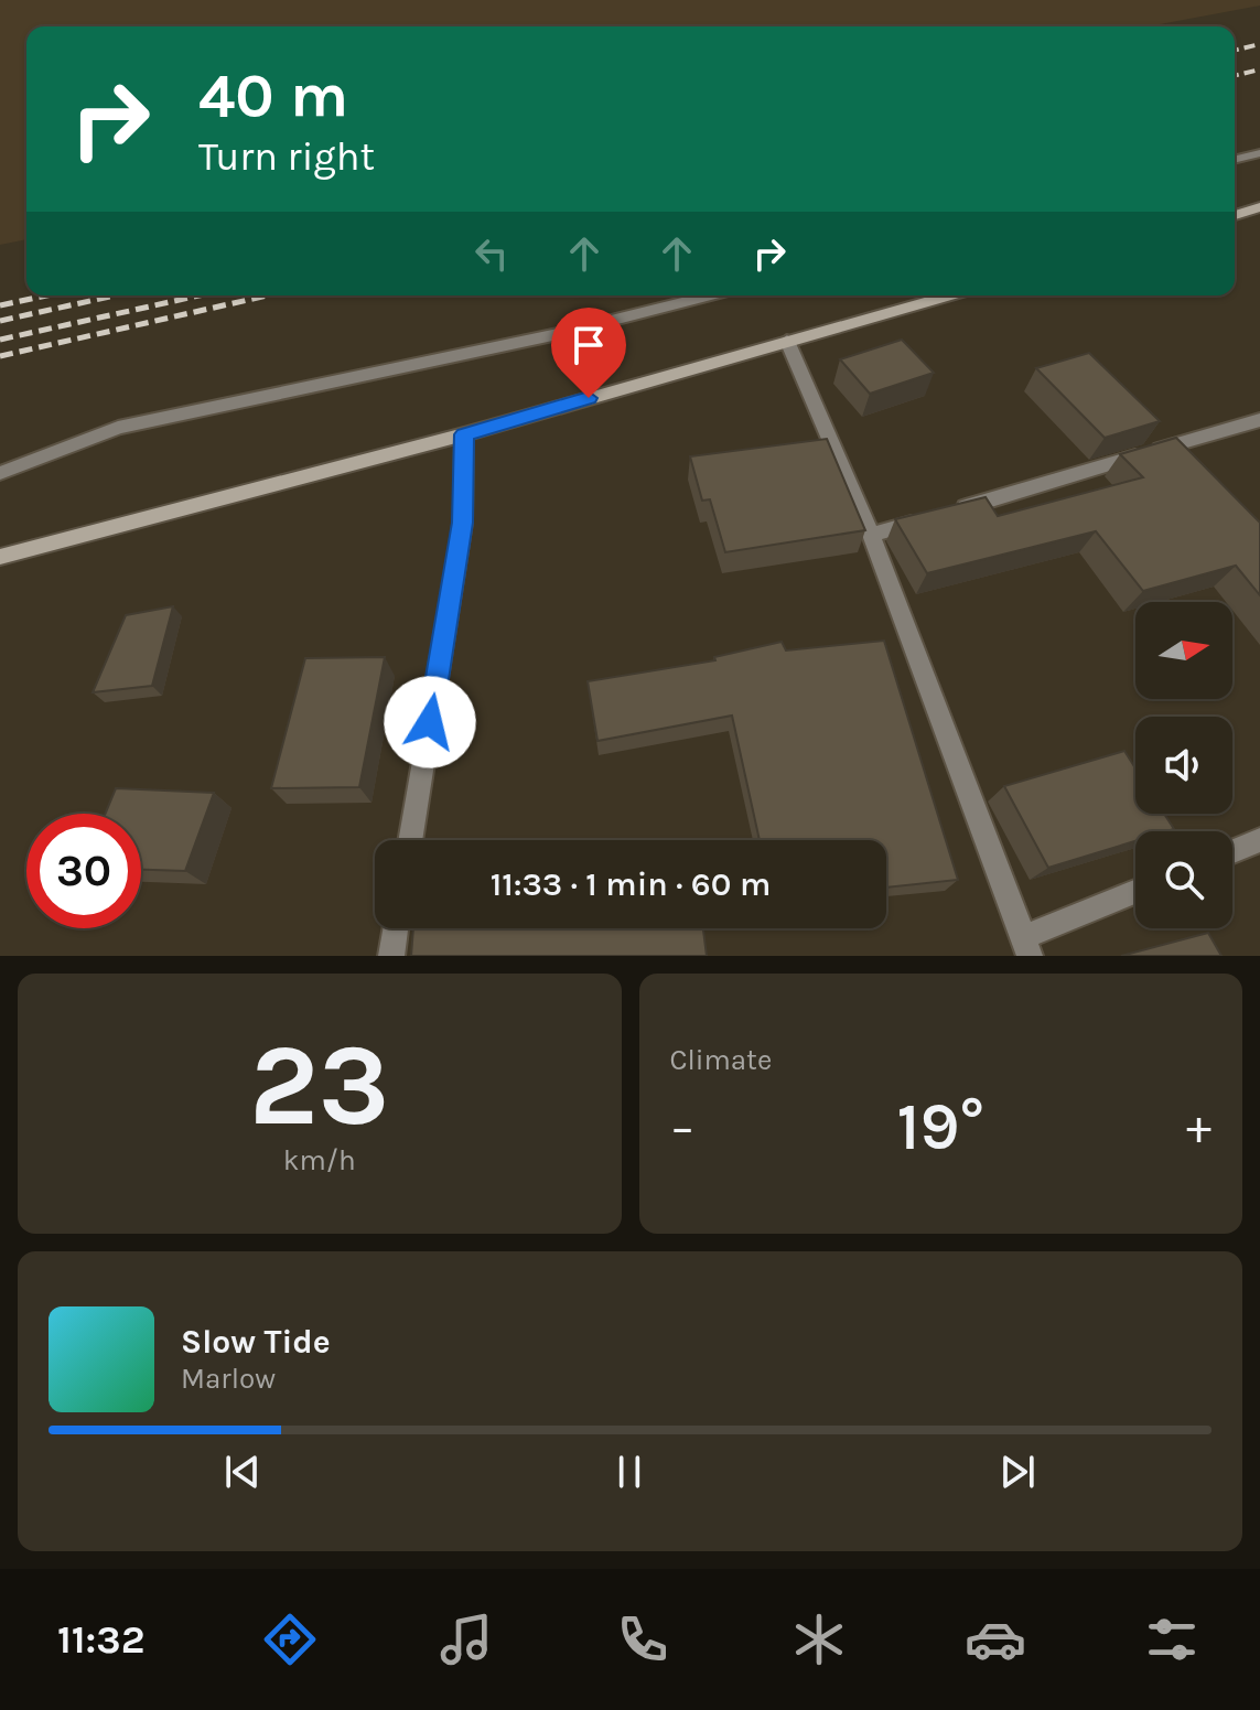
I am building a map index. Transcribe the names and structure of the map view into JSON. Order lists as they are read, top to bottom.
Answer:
{
  "north": "right",
  "page": {
    "turn": ["40 m", "Turn right"],
    "limit": "30",
    "trip": "11:33 · 1 min · 60 m",
    "tile": [
      ["23", "km/h"],
      "Climate"
    ],
    "heat": ["−", "19°", "+"],
    "song": ["Slow Tide", "Marlow"],
    "tabs": "11:32"
  }
}
